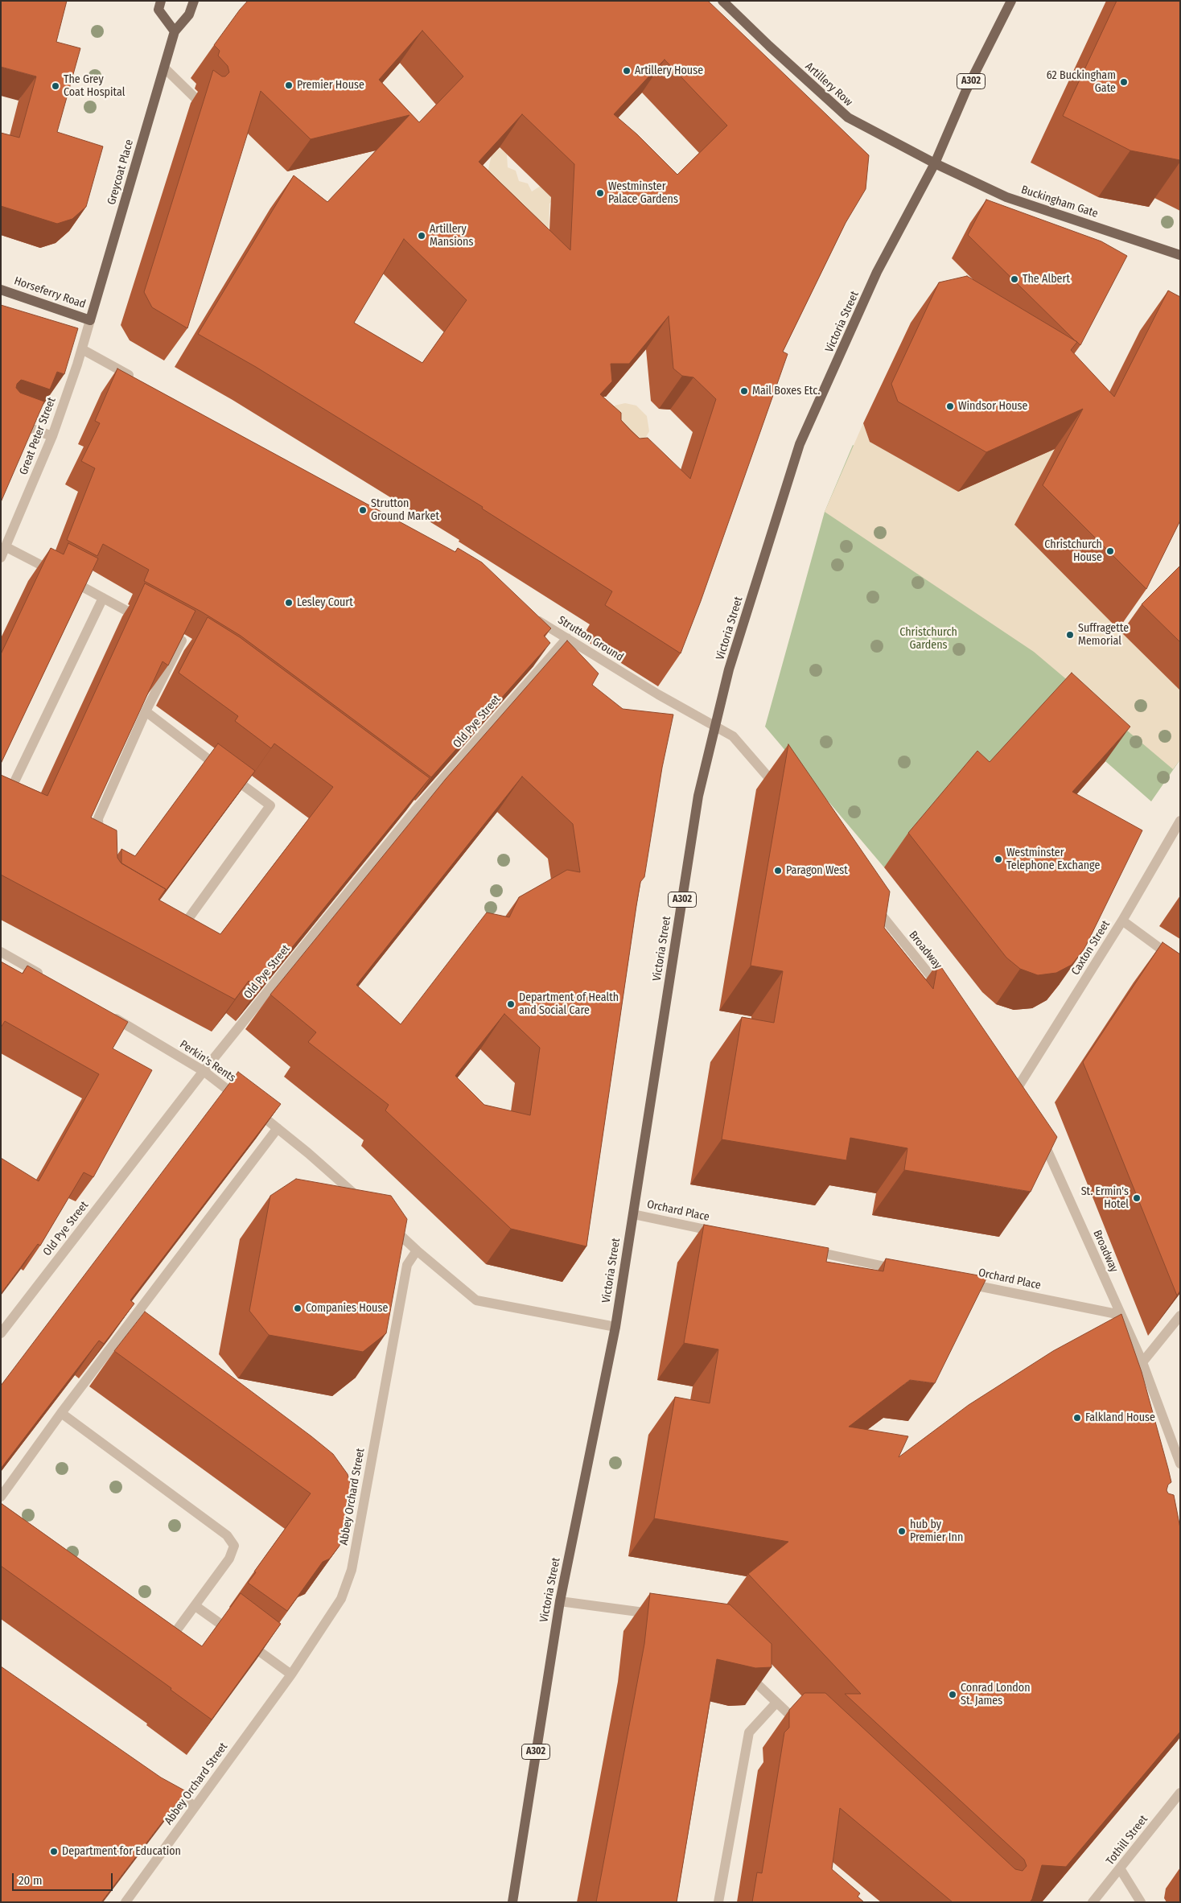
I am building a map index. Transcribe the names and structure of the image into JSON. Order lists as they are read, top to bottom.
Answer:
{
  "streets": {
    "main road": [
      "A302",
      "Artillery Row",
      "Greycoat Place",
      "Buckingham Gate",
      "Horseferry Road",
      "Victoria Street"
    ],
    "street": [
      "Great Peter Street",
      "Strutton Ground",
      "Old Pye Street",
      "Caxton Street",
      "Broadway",
      "Perkin's Rents",
      "Orchard Place",
      "Abbey Orchard Street",
      "Tothill Street"
    ]
  },
  "crossings": [
    ["Artillery Row", "Buckingham Gate"],
    ["Artillery Row", "Victoria Street"],
    ["Greycoat Place", "Horseferry Road"],
    ["Greycoat Place", "Great Peter Street"],
    ["Buckingham Gate", "Victoria Street"],
    ["Horseferry Road", "Great Peter Street"],
    ["Victoria Street", "Strutton Ground"],
    ["Victoria Street", "Orchard Place"],
    ["Strutton Ground", "Old Pye Street"],
    ["Old Pye Street", "Perkin's Rents"],
    ["Broadway", "Orchard Place"]
  ],
  "parks": ["Christchurch Gardens"],
  "places": [
    "Artillery House",
    "62 Buckingham Gate",
    "Premier House",
    "The Grey Coat Hospital",
    "Westminster Palace Gardens",
    "Artillery Mansions",
    "The Albert",
    "Mail Boxes Etc.",
    "Windsor House",
    "Strutton Ground Market",
    "Christchurch House",
    "Lesley Court",
    "Suffragette Memorial",
    "Westminster Telephone Exchange",
    "Paragon West",
    "Department of Health and Social Care",
    "St. Ermin's Hotel",
    "Companies House",
    "Falkland House",
    "hub by Premier Inn",
    "Conrad London St. James",
    "Department for Education"
  ],
  "scale_bar": "20 m"
}
